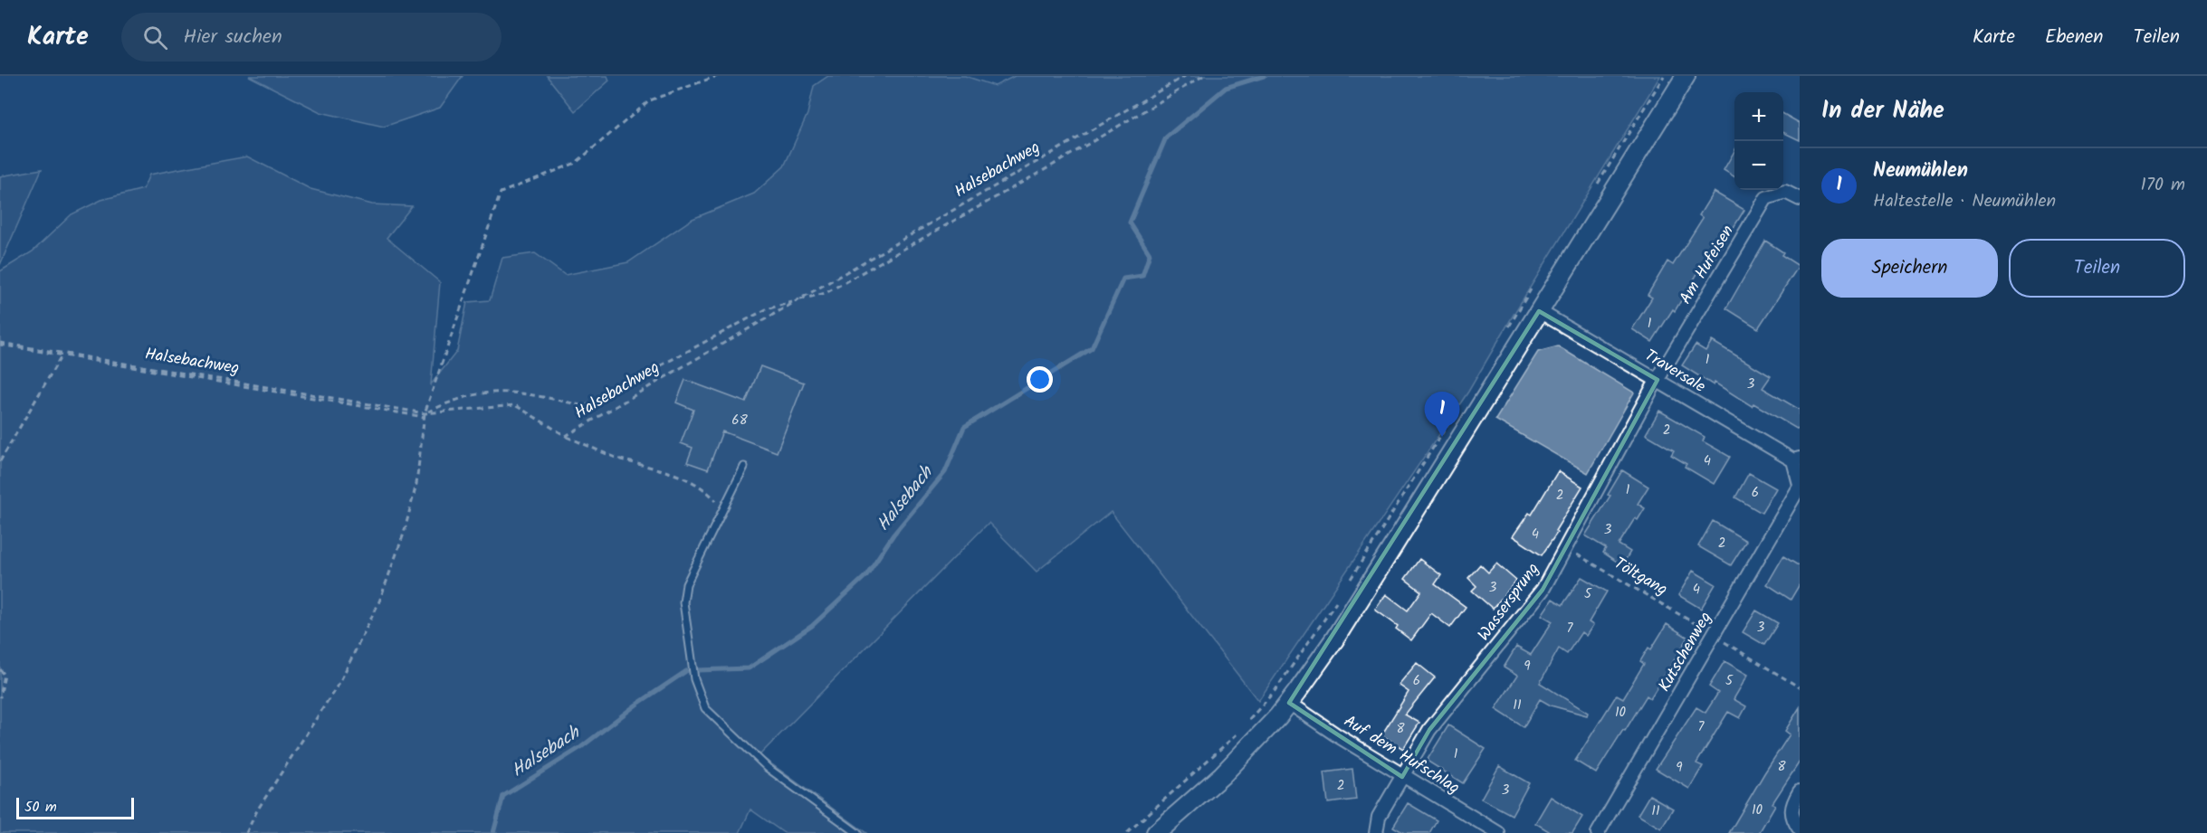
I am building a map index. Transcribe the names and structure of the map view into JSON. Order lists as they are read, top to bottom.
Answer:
{
  "streets": {
    "street": [
      "Am Hufeisen",
      "Traversale",
      "Wassersprung",
      "Kutschenweg",
      "Auf dem Hufschlag"
    ],
    "path": ["Halsebachweg", "Töltgang"]
  },
  "crossings": [
    ["Am Hufeisen", "Traversale"],
    ["Am Hufeisen", "Wassersprung"],
    ["Traversale", "Wassersprung"],
    ["Traversale", "Kutschenweg"],
    ["Töltgang", "Wassersprung"],
    ["Wassersprung", "Auf dem Hufschlag"]
  ],
  "water": ["Halsebach"],
  "house_numbers": [
    "1",
    "1",
    "3",
    "68",
    "2",
    "4",
    "1",
    "6",
    "2",
    "3",
    "4",
    "2",
    "3",
    "4",
    "5",
    "3",
    "7",
    "9",
    "6",
    "5",
    "11",
    "10",
    "7",
    "8",
    "1",
    "8",
    "9",
    "2",
    "3",
    "10",
    "11"
  ],
  "scale_bar": "50 m",
  "page": {
    "header": "Karte",
    "search": "Hier suchen",
    "nav": ["Karte", "Ebenen", "Teilen"],
    "heading": "In der Nähe",
    "map_buttons": ["+", "−"],
    "list": [
      {
        "mark": "1",
        "name": "Neumühlen",
        "note": "Haltestelle · Neumühlen",
        "value": "170 m"
      }
    ],
    "buttons": ["Speichern", "Teilen"],
    "pins": "1",
    "scale": "50 m"
  }
}
